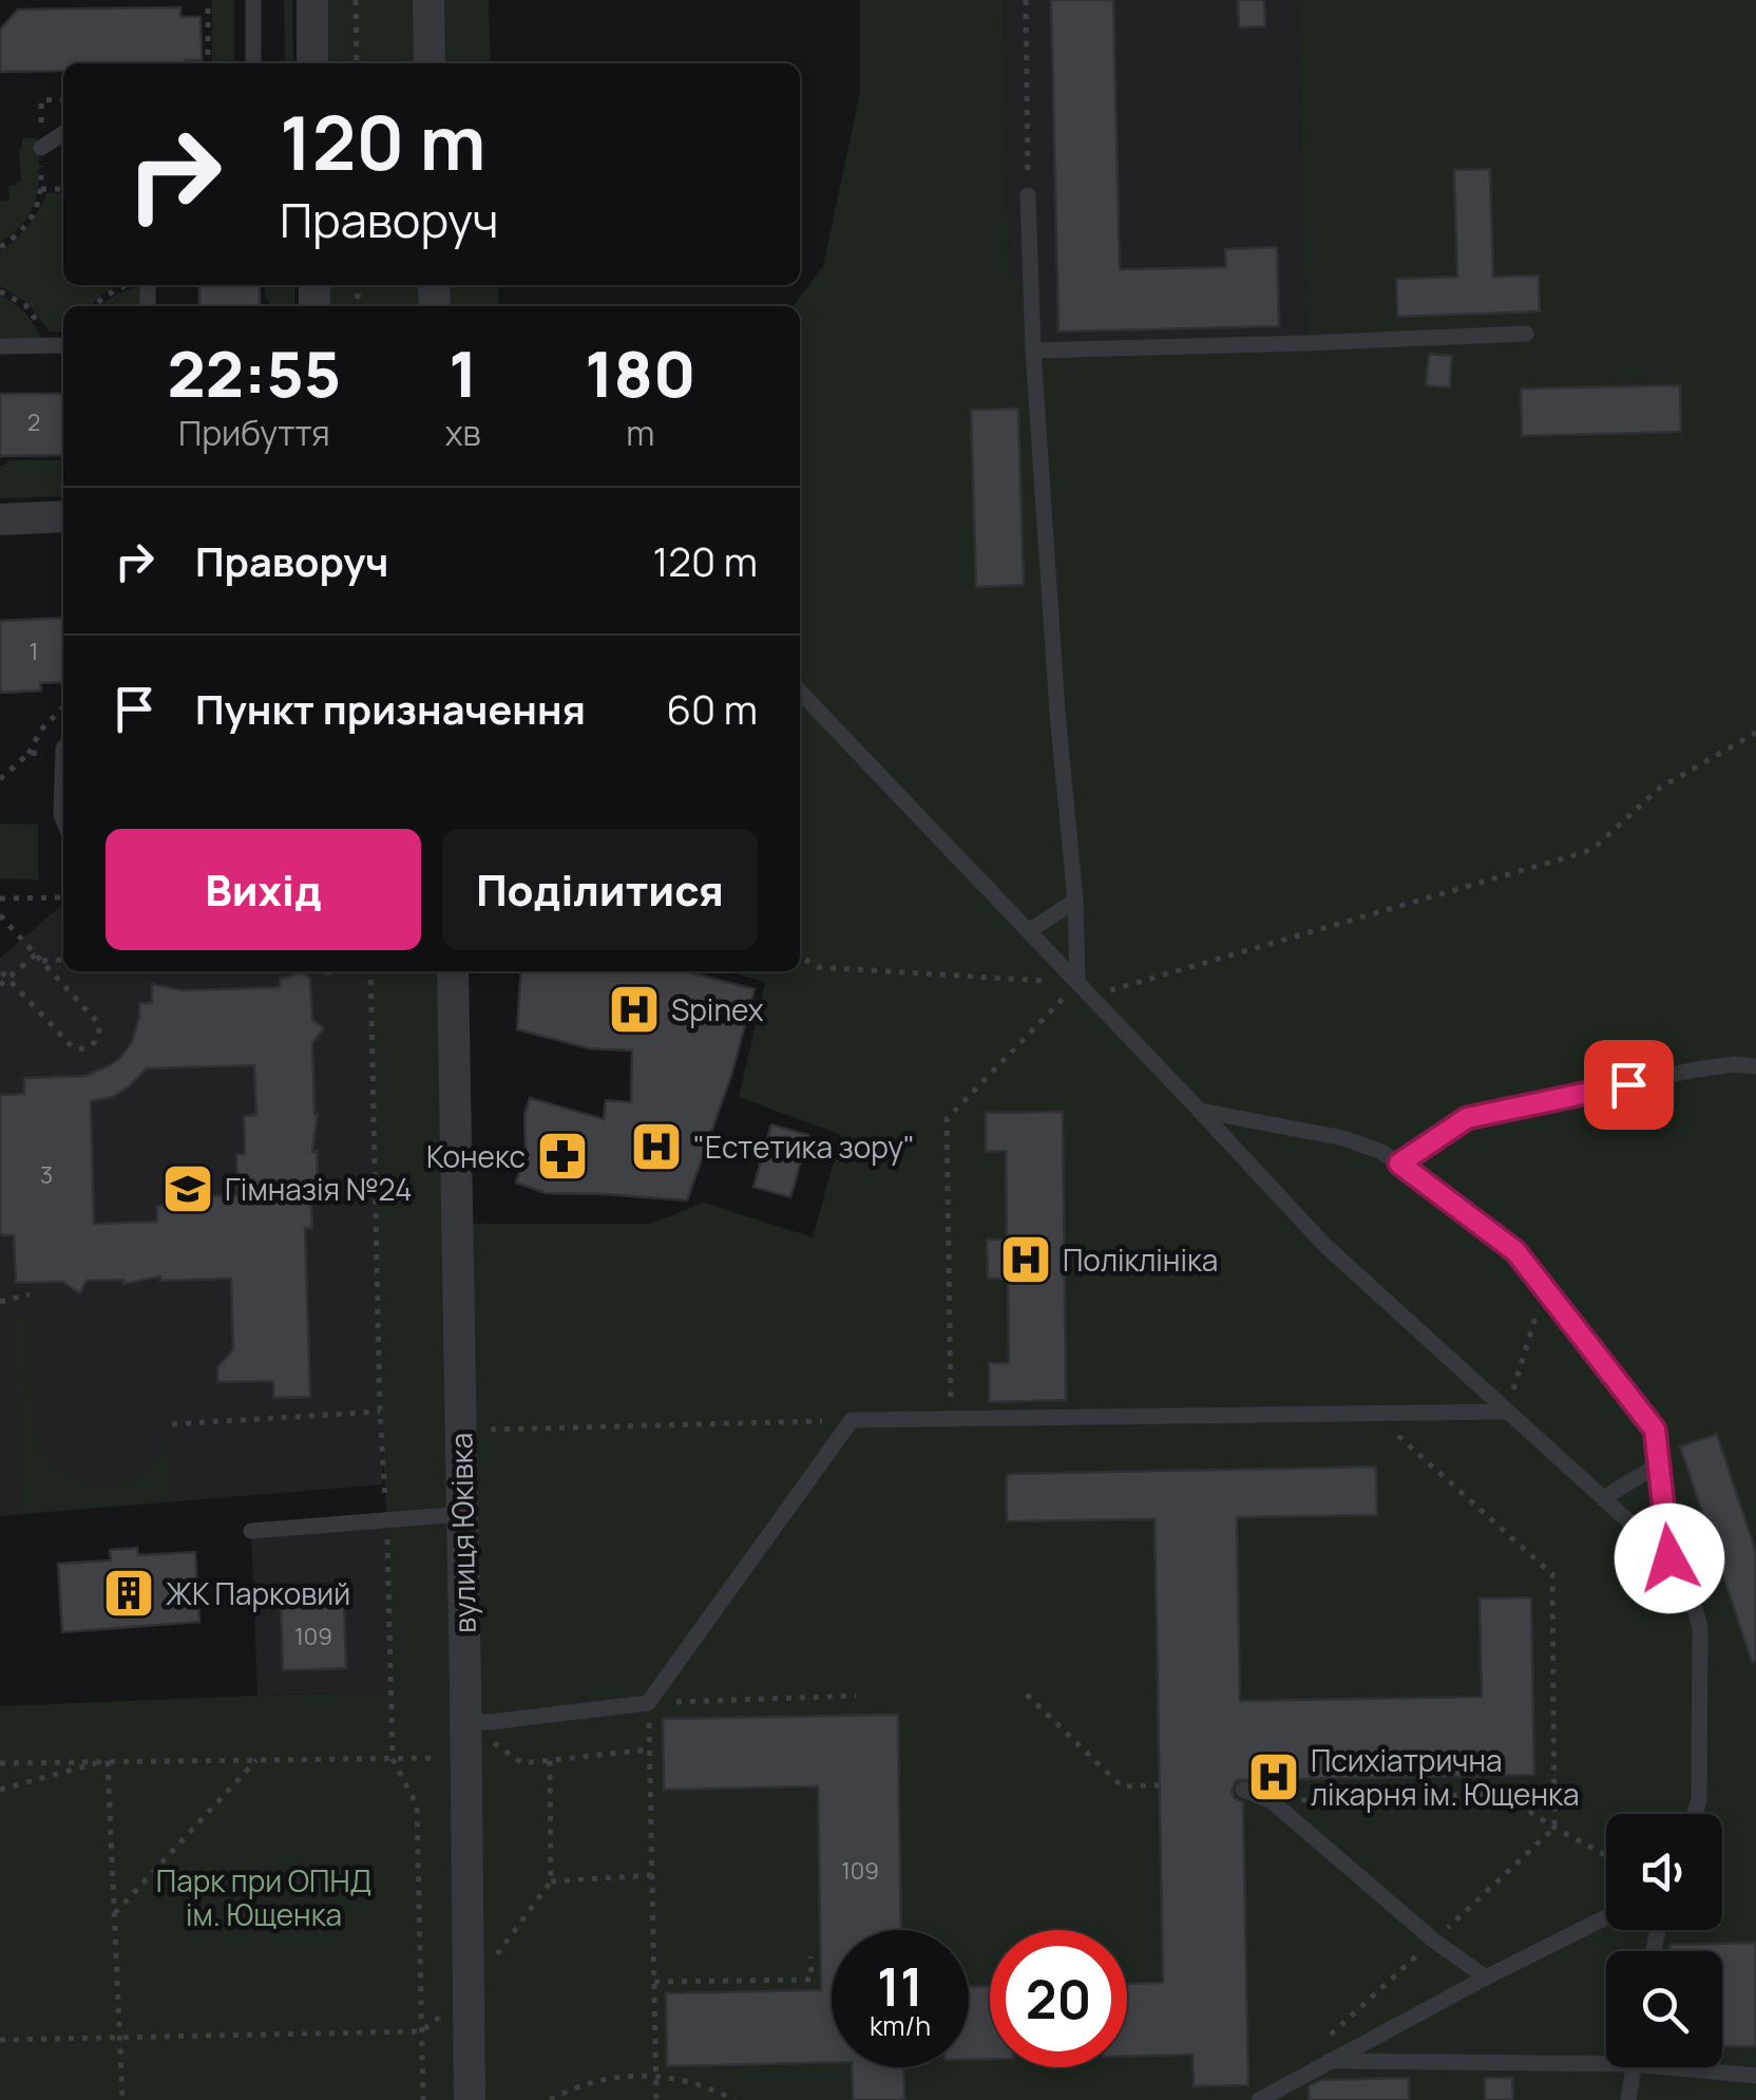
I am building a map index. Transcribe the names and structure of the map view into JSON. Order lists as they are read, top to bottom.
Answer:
{
  "streets": {
    "street": ["вулиця Юківка"]
  },
  "parks": ["Парк при ОПНД ім. Ющенка"],
  "places": {
    "hospital": [
      "Spinex",
      "\"Естетика зору\"",
      "Поліклініка",
      "Психіатрична лікарня ім. Ющенка"
    ],
    "pharmacy": ["Конекс"],
    "school or university": ["Гімназія №24"],
    "building": ["ЖК Парковий"]
  },
  "house_numbers": [
    "2",
    "1",
    "3",
    "109",
    "109"
  ],
  "page": {
    "turn": ["120 m", "Праворуч"],
    "eta": [
      "22:55",
      "Прибуття",
      "1",
      "хв",
      "180",
      "m"
    ],
    "list": [
      {
        "name": "Праворуч",
        "value": "120 m"
      },
      {
        "name": "Пункт призначення",
        "value": "60 m"
      }
    ],
    "buttons": ["Вихід", "Поділитися"],
    "speed": "11 km/h",
    "limit": "20"
  }
}
